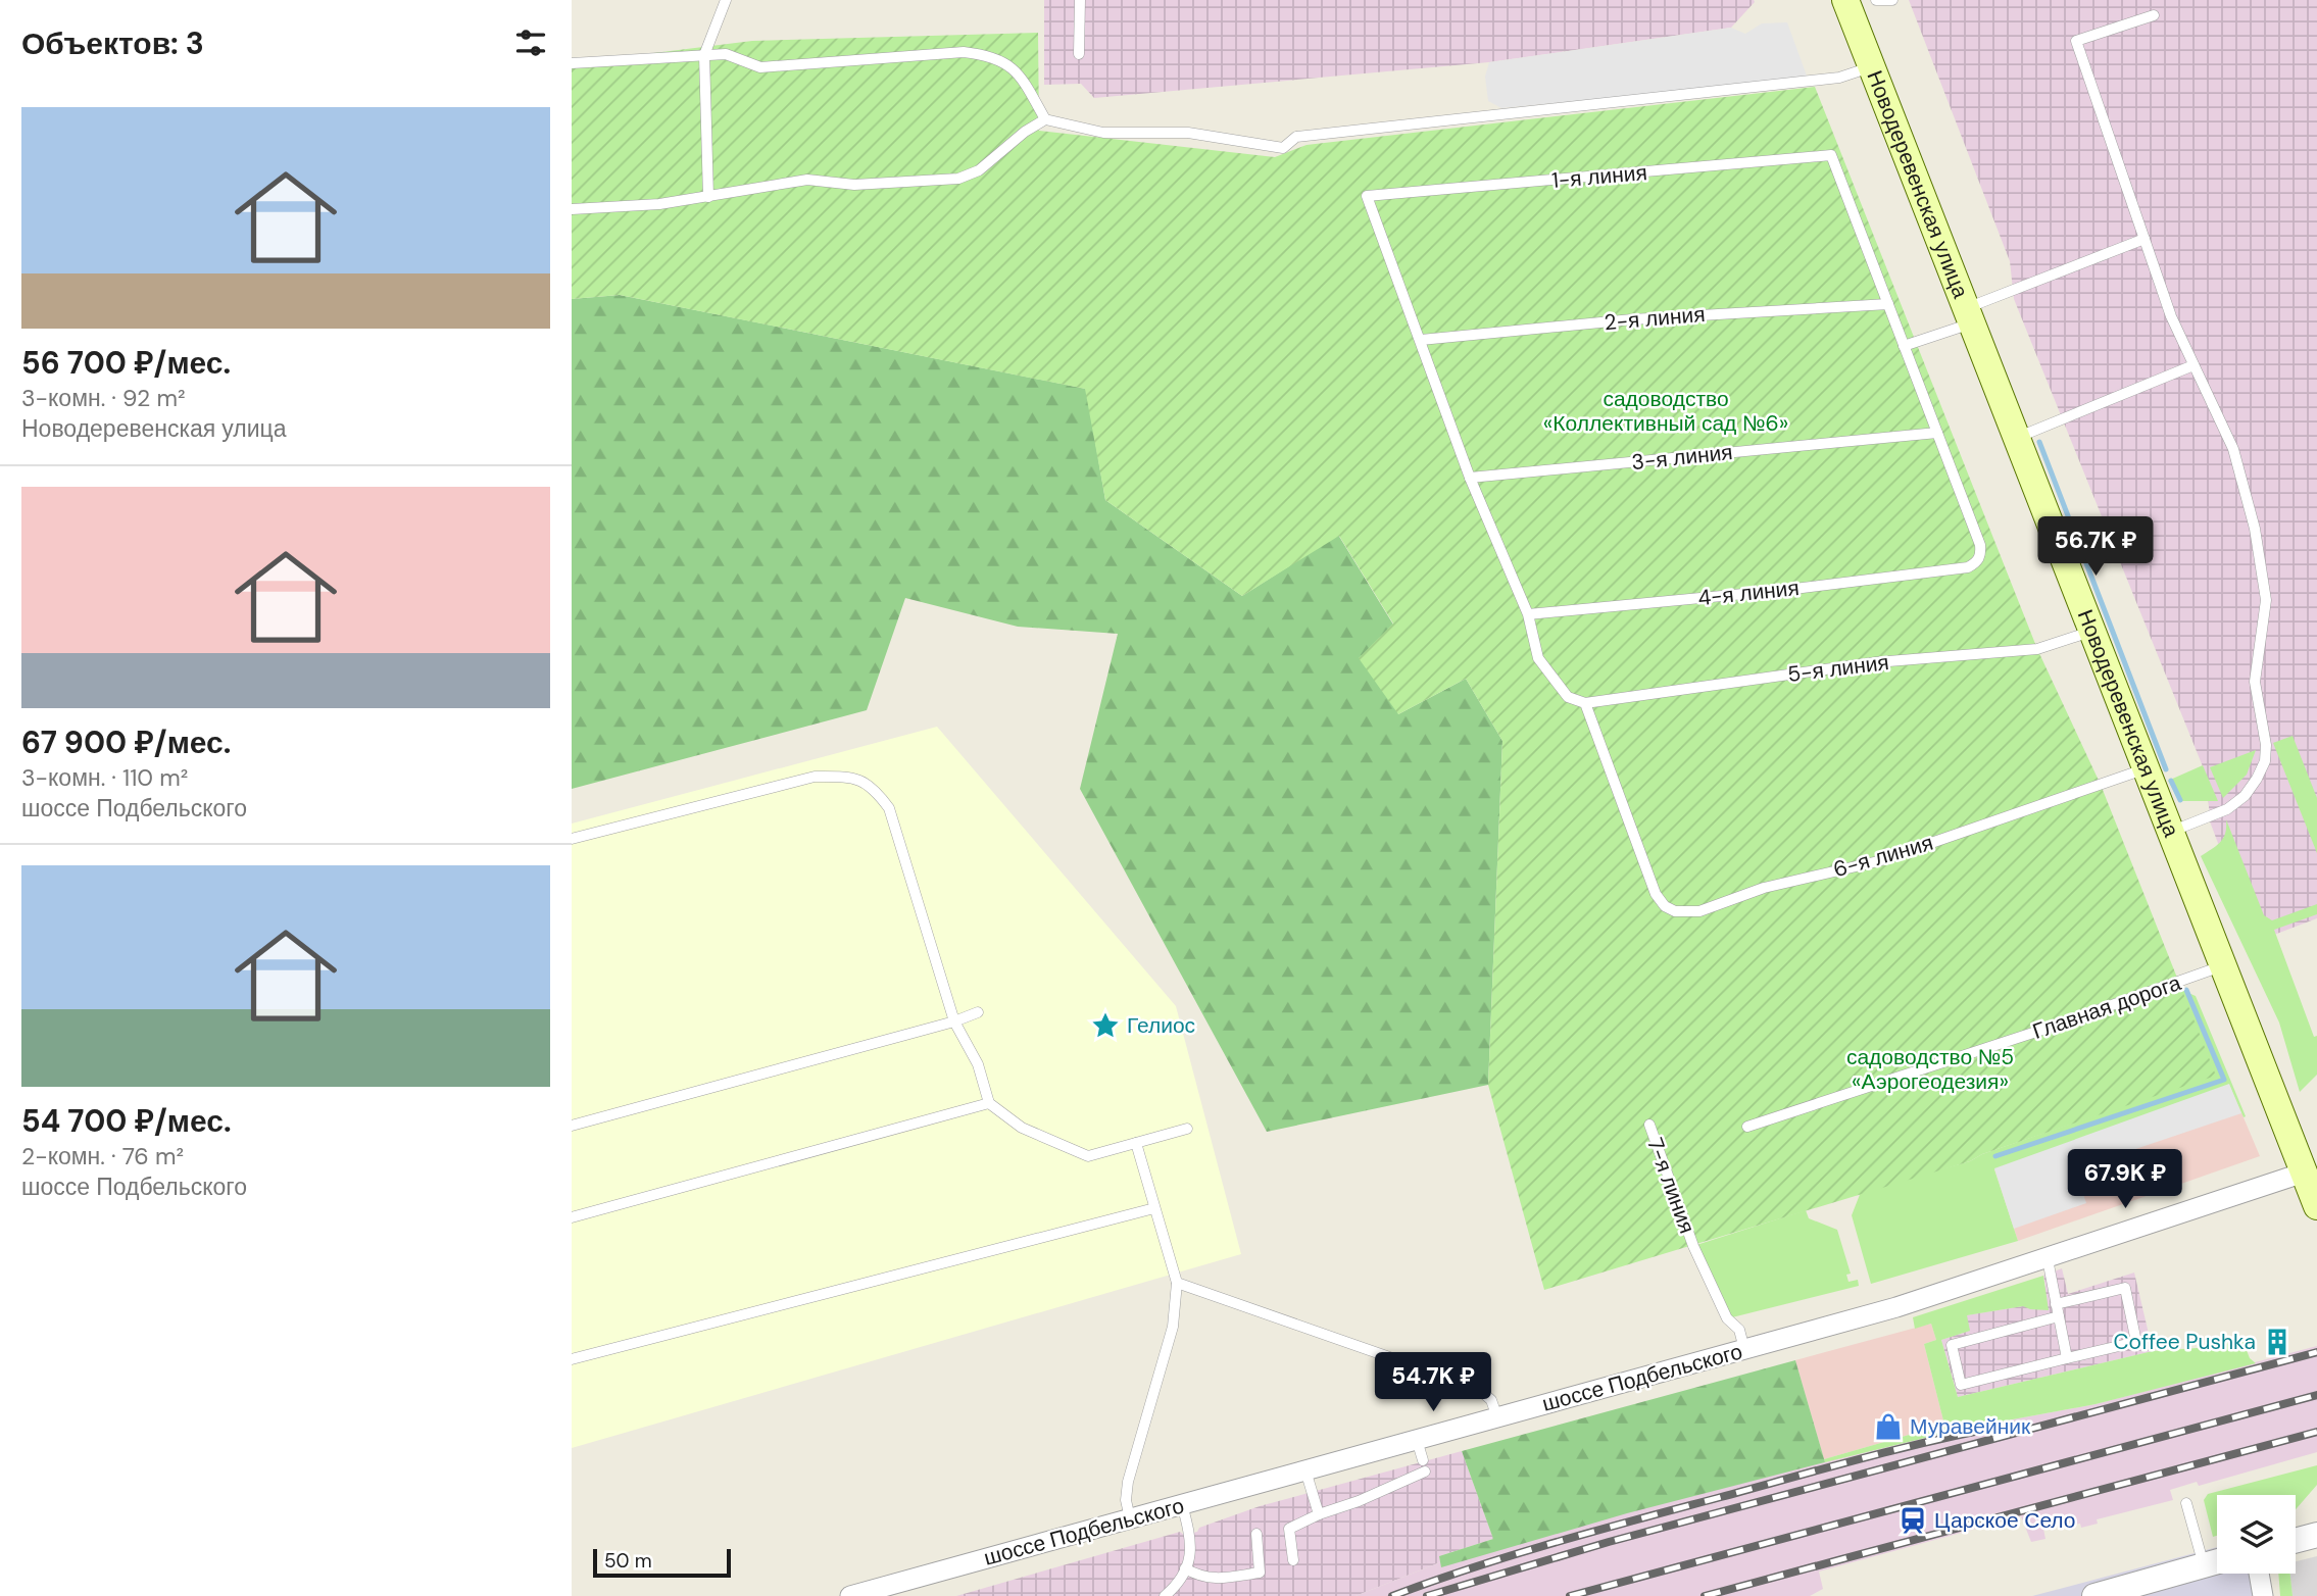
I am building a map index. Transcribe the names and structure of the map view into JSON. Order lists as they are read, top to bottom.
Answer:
{
  "streets": {
    "main road": ["Новодеревенская улица"],
    "street": ["шоссе Подбельского"],
    "lane": [
      "1-я линия",
      "2-я линия",
      "3-я линия",
      "4-я линия",
      "5-я линия",
      "6-я линия",
      "Главная дорога",
      "7-я линия"
    ]
  },
  "crossings": [
    ["1-я линия", "2-я линия"],
    ["Новодеревенская улица", "5-я линия"],
    ["Новодеревенская улица", "6-я линия"],
    ["Новодеревенская улица", "Главная дорога"],
    ["Новодеревенская улица", "шоссе Подбельского"],
    ["3-я линия", "4-я линия"],
    ["5-я линия", "6-я линия"],
    ["7-я линия", "шоссе Подбельского"]
  ],
  "parks": ["садоводство «Коллективный сад №6»", "садоводство №5 «Аэрогеодезия»"],
  "places": {
    "place": ["Гелиос"],
    "building": ["Coffee Pushka"],
    "shop": ["Муравейник"],
    "station": ["Царское Село"]
  },
  "scale_bar": "50 m",
  "page": {
    "heading": "Объектов: 3",
    "list": [
      {
        "name": "56 700 ₽/мес.",
        "note": "3-комн. · 92 m² · Новодеревенская улица"
      },
      {
        "name": "67 900 ₽/мес.",
        "note": "3-комн. · 110 m² · шоссе Подбельского"
      },
      {
        "name": "54 700 ₽/мес.",
        "note": "2-комн. · 76 m² · шоссе Подбельского"
      }
    ],
    "price": ["56.7K ₽", "67.9K ₽", "54.7K ₽"],
    "scale": "50 m"
  }
}
